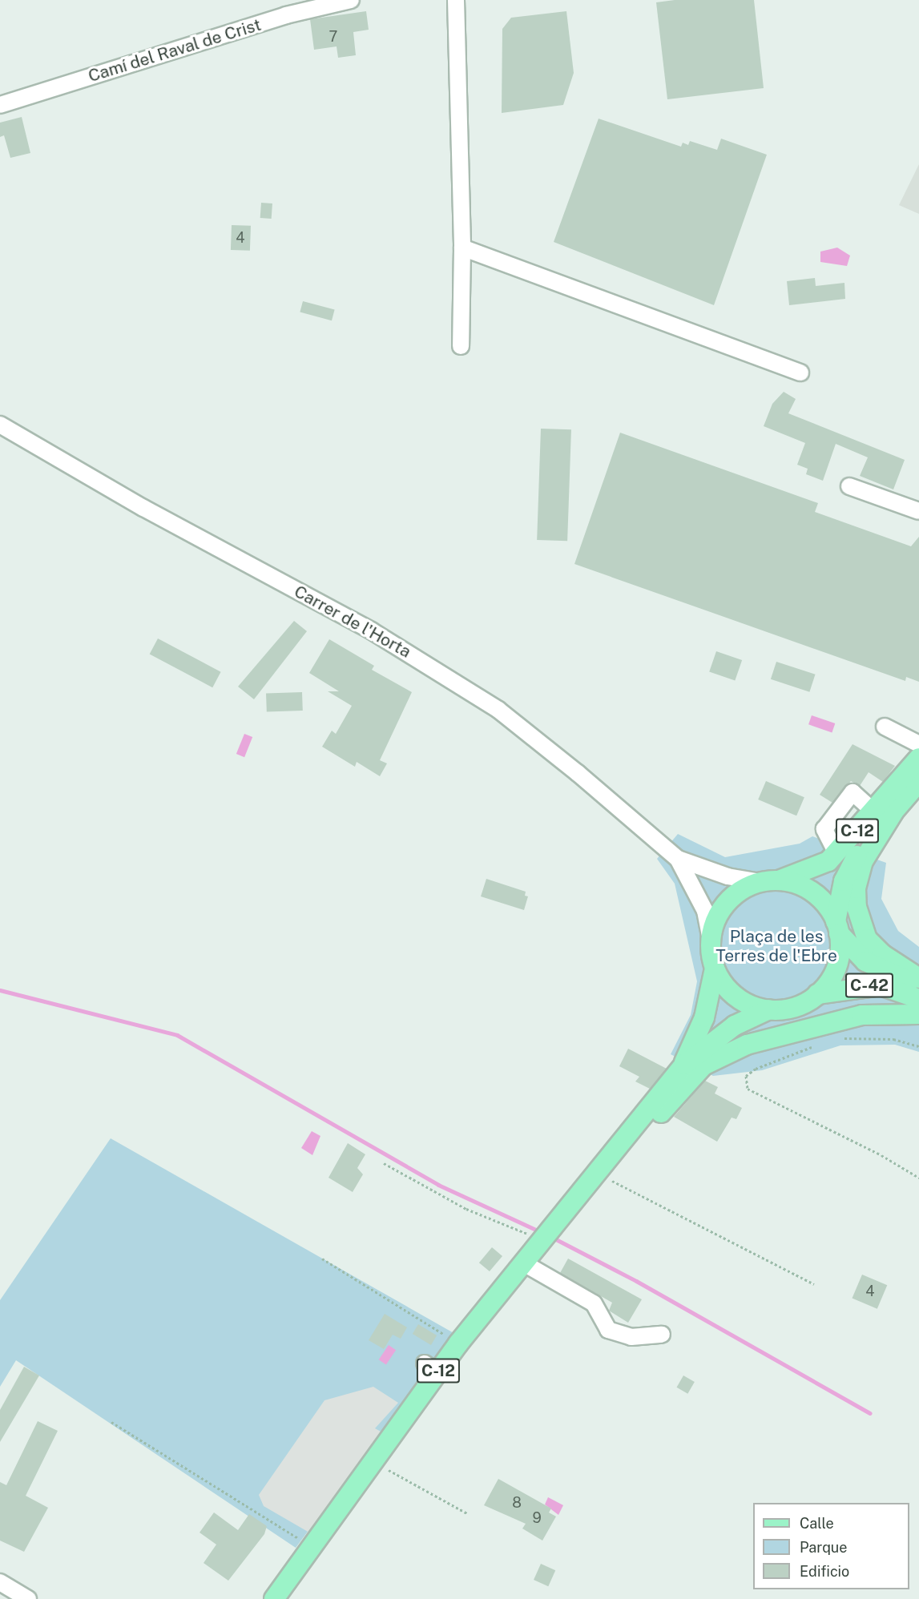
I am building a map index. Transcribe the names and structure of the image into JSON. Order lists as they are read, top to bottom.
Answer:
{
  "streets": {
    "main road": ["C-12", "C-42"],
    "street": ["Camí del Raval de Crist", "Carrer de l'Horta"]
  },
  "crossings": [
    ["C-12", "C-42"]
  ],
  "parks": ["Plaça de les Terres de l'Ebre"],
  "house_numbers": [
    "7",
    "4",
    "4",
    "8",
    "9"
  ],
  "legend": ["Calle", "Parque", "Edificio"]
}
